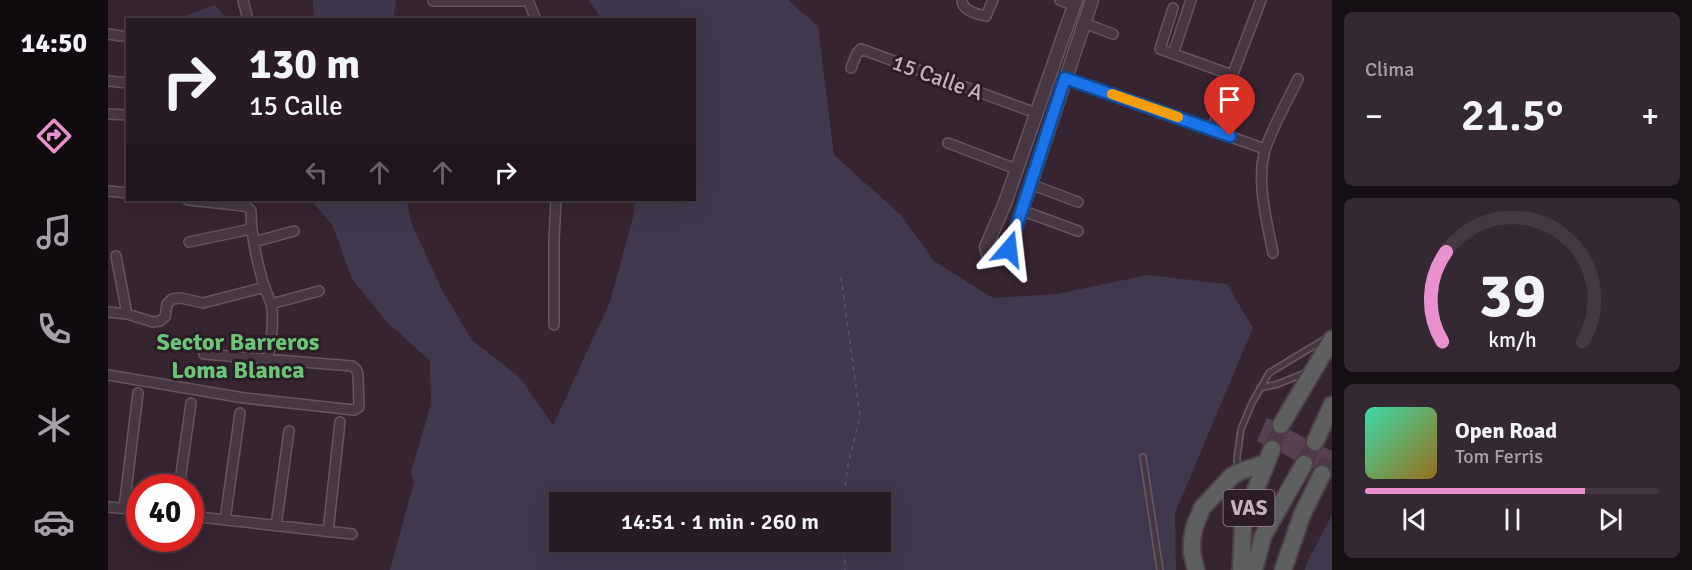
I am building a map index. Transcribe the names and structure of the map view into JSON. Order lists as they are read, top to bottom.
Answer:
{
  "streets": {
    "highway": ["VAS"],
    "street": ["15 Calle A"]
  },
  "districts": ["Sector Barreros Loma Blanca"],
  "page": {
    "tabs": "14:50",
    "tile": "Clima",
    "turn": ["130 m", "15 Calle"],
    "heat": ["−", "21.5°", "+"],
    "song": ["Open Road", "Tom Ferris"],
    "limit": "40",
    "trip": "14:51 · 1 min · 260 m",
    "gauge": ["39", "km/h"]
  }
}
